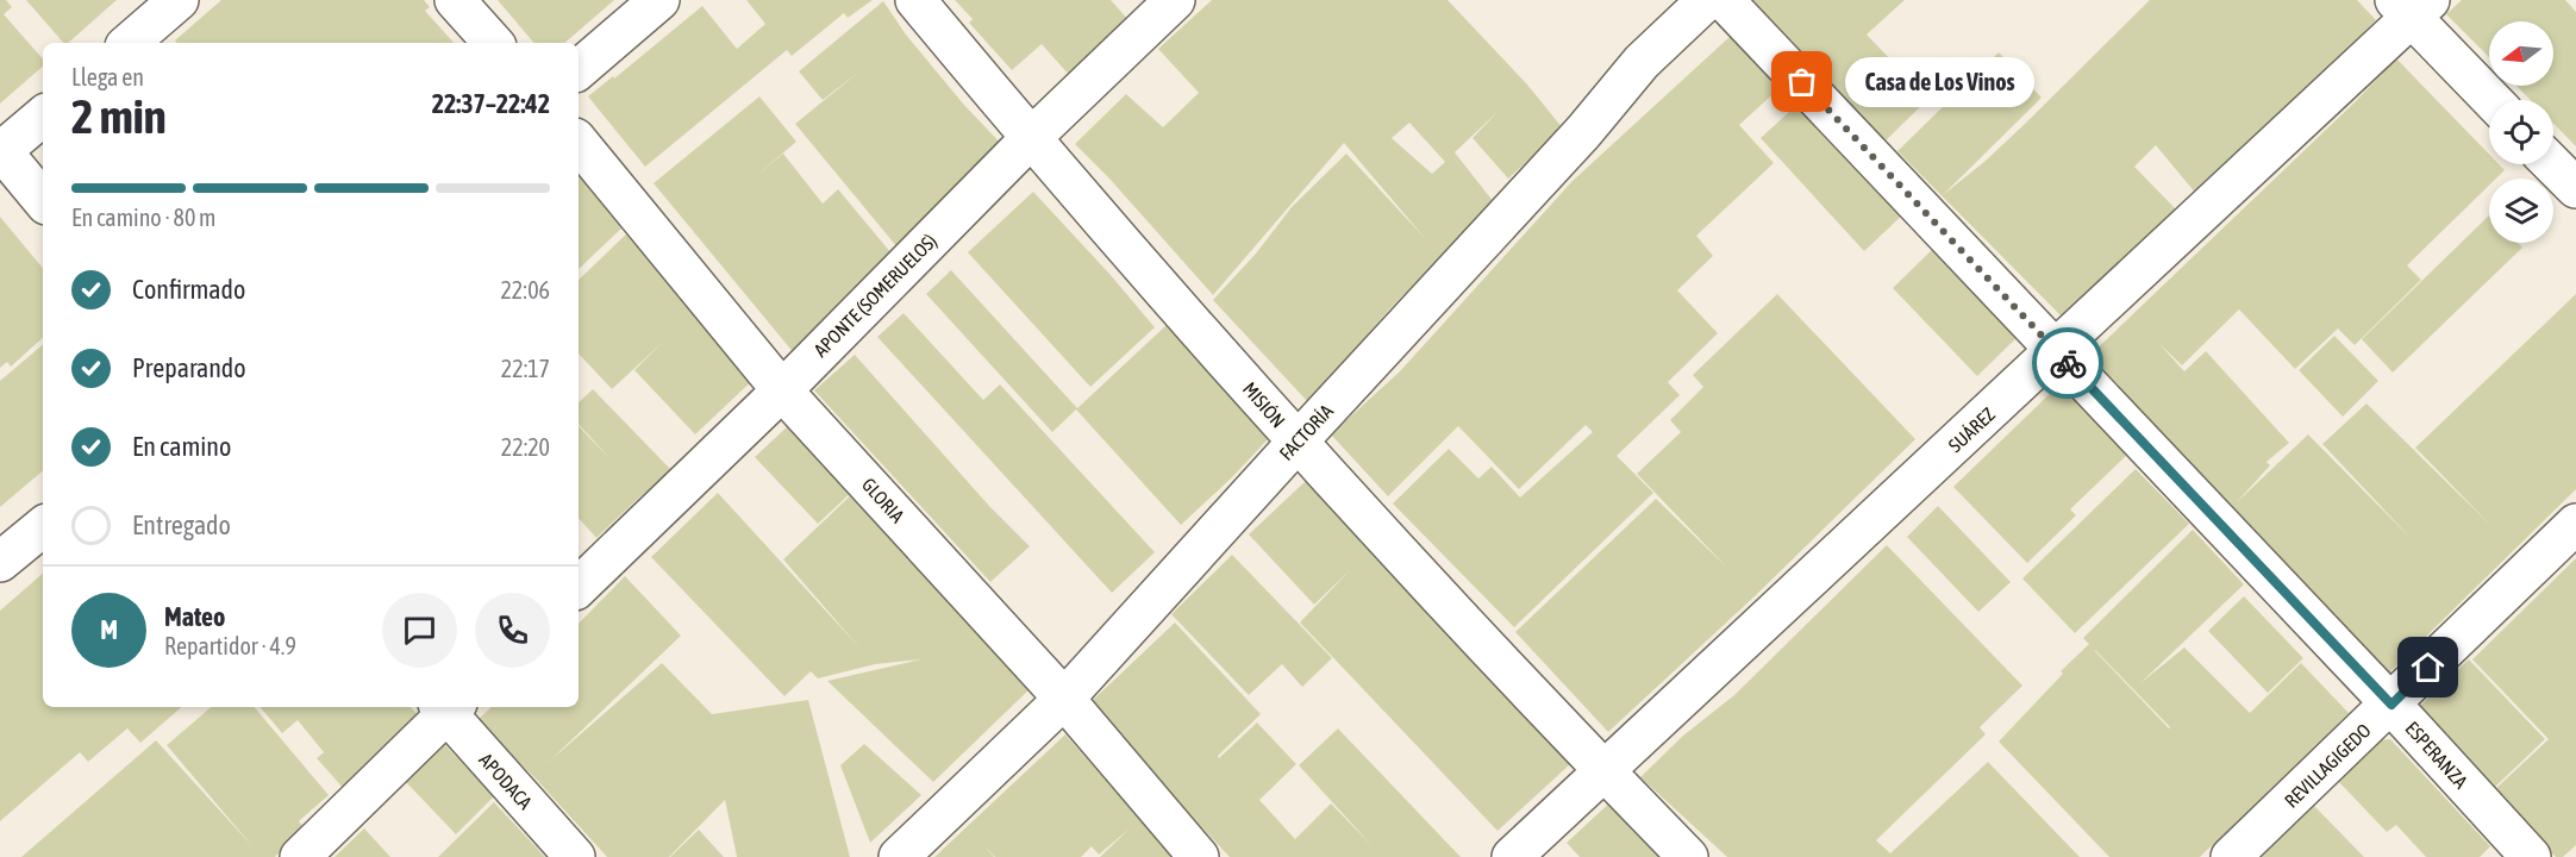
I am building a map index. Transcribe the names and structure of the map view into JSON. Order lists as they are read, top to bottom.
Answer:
{
  "streets": {
    "street": [
      "APONTE (SOMERUELOS)",
      "MISIÓN",
      "SUÁREZ",
      "FACTORÍA",
      "GLORIA",
      "ESPERANZA",
      "REVILLAGIGEDO",
      "APODACA"
    ]
  },
  "crossings": [
    ["APONTE (SOMERUELOS)", "MISIÓN"],
    ["APONTE (SOMERUELOS)", "GLORIA"],
    ["MISIÓN", "SUÁREZ"],
    ["MISIÓN", "FACTORÍA"],
    ["SUÁREZ", "ESPERANZA"],
    ["FACTORÍA", "GLORIA"],
    ["ESPERANZA", "REVILLAGIGEDO"]
  ],
  "places": ["Casa de Los Vinos"],
  "north": "left",
  "page": {
    "heading": ["2 min", "Llega en", "22:37–22:42"],
    "panel": ["Mateo", "Repartidor · 4.9"],
    "bubble": "Casa de Los Vinos",
    "bar": "En camino · 80 m",
    "list": [
      ["Confirmado", "22:06"],
      ["Preparando", "22:17"],
      ["En camino", "22:20"],
      "Entregado"
    ],
    "round": "M"
  }
}
